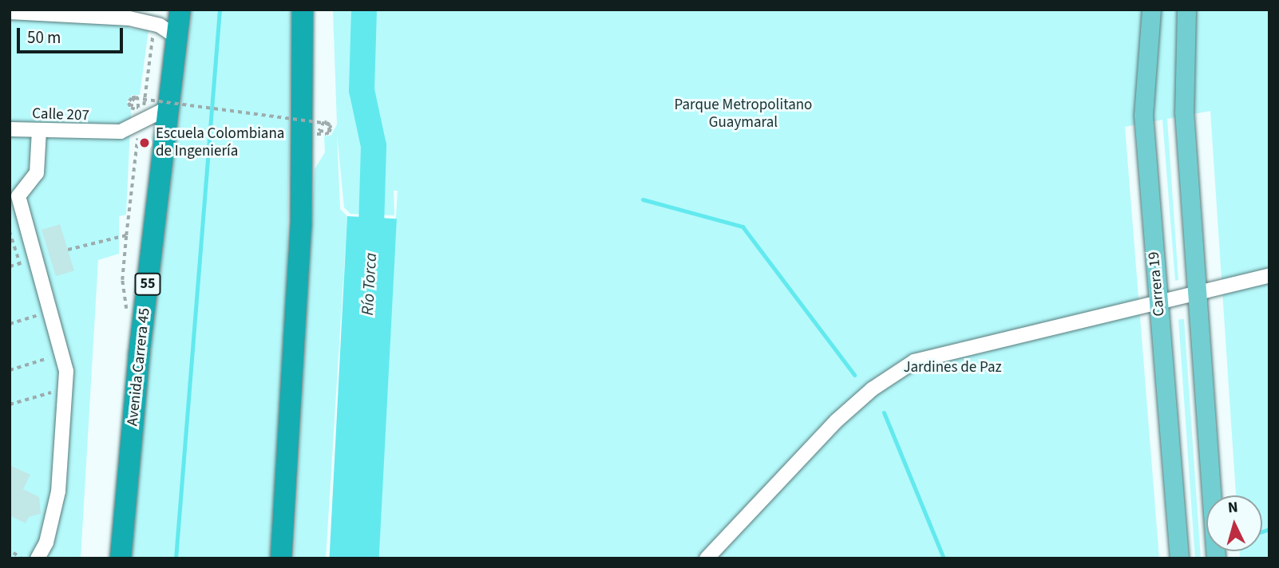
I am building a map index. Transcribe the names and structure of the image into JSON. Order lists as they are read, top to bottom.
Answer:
{
  "streets": {
    "highway": ["55", "Avenida Carrera 45"],
    "main road": ["Carrera 19"],
    "lane": ["Calle 207"]
  },
  "crossings": [
    ["Calle 207", "Avenida Carrera 45"]
  ],
  "water": ["Río Torca"],
  "parks": ["Parque Metropolitano Guaymaral", "Jardines de Paz"],
  "places": ["Escuela Colombiana de Ingeniería"],
  "scale_bar": "50 m",
  "north": "top"
}
